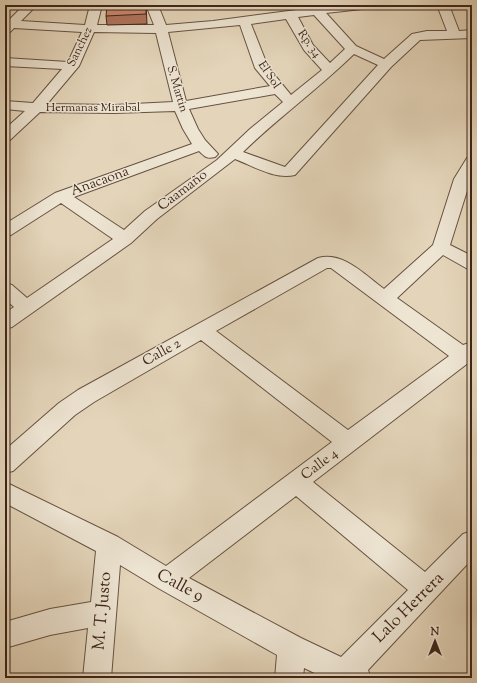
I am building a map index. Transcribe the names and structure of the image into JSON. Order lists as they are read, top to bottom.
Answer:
{
  "streets": {
    "street": [
      "Rp. 34",
      "Sanchez",
      "El Sol",
      "S. Martin",
      "Hermanas Mirabal",
      "Anacaona",
      "Caamaño",
      "Calle 2",
      "Calle 4",
      "Calle 9",
      "Lalo Herrera",
      "M. T. Justo"
    ]
  },
  "crossings": [
    ["Rp. 34", "Caamaño"],
    ["Sanchez", "Hermanas Mirabal"],
    ["El Sol", "Hermanas Mirabal"],
    ["El Sol", "Caamaño"],
    ["S. Martin", "Hermanas Mirabal"],
    ["S. Martin", "Anacaona"],
    ["S. Martin", "Caamaño"],
    ["Calle 4", "Calle 9"],
    ["Calle 9", "Lalo Herrera"],
    ["Calle 9", "M. T. Justo"]
  ],
  "north": "top"
}
